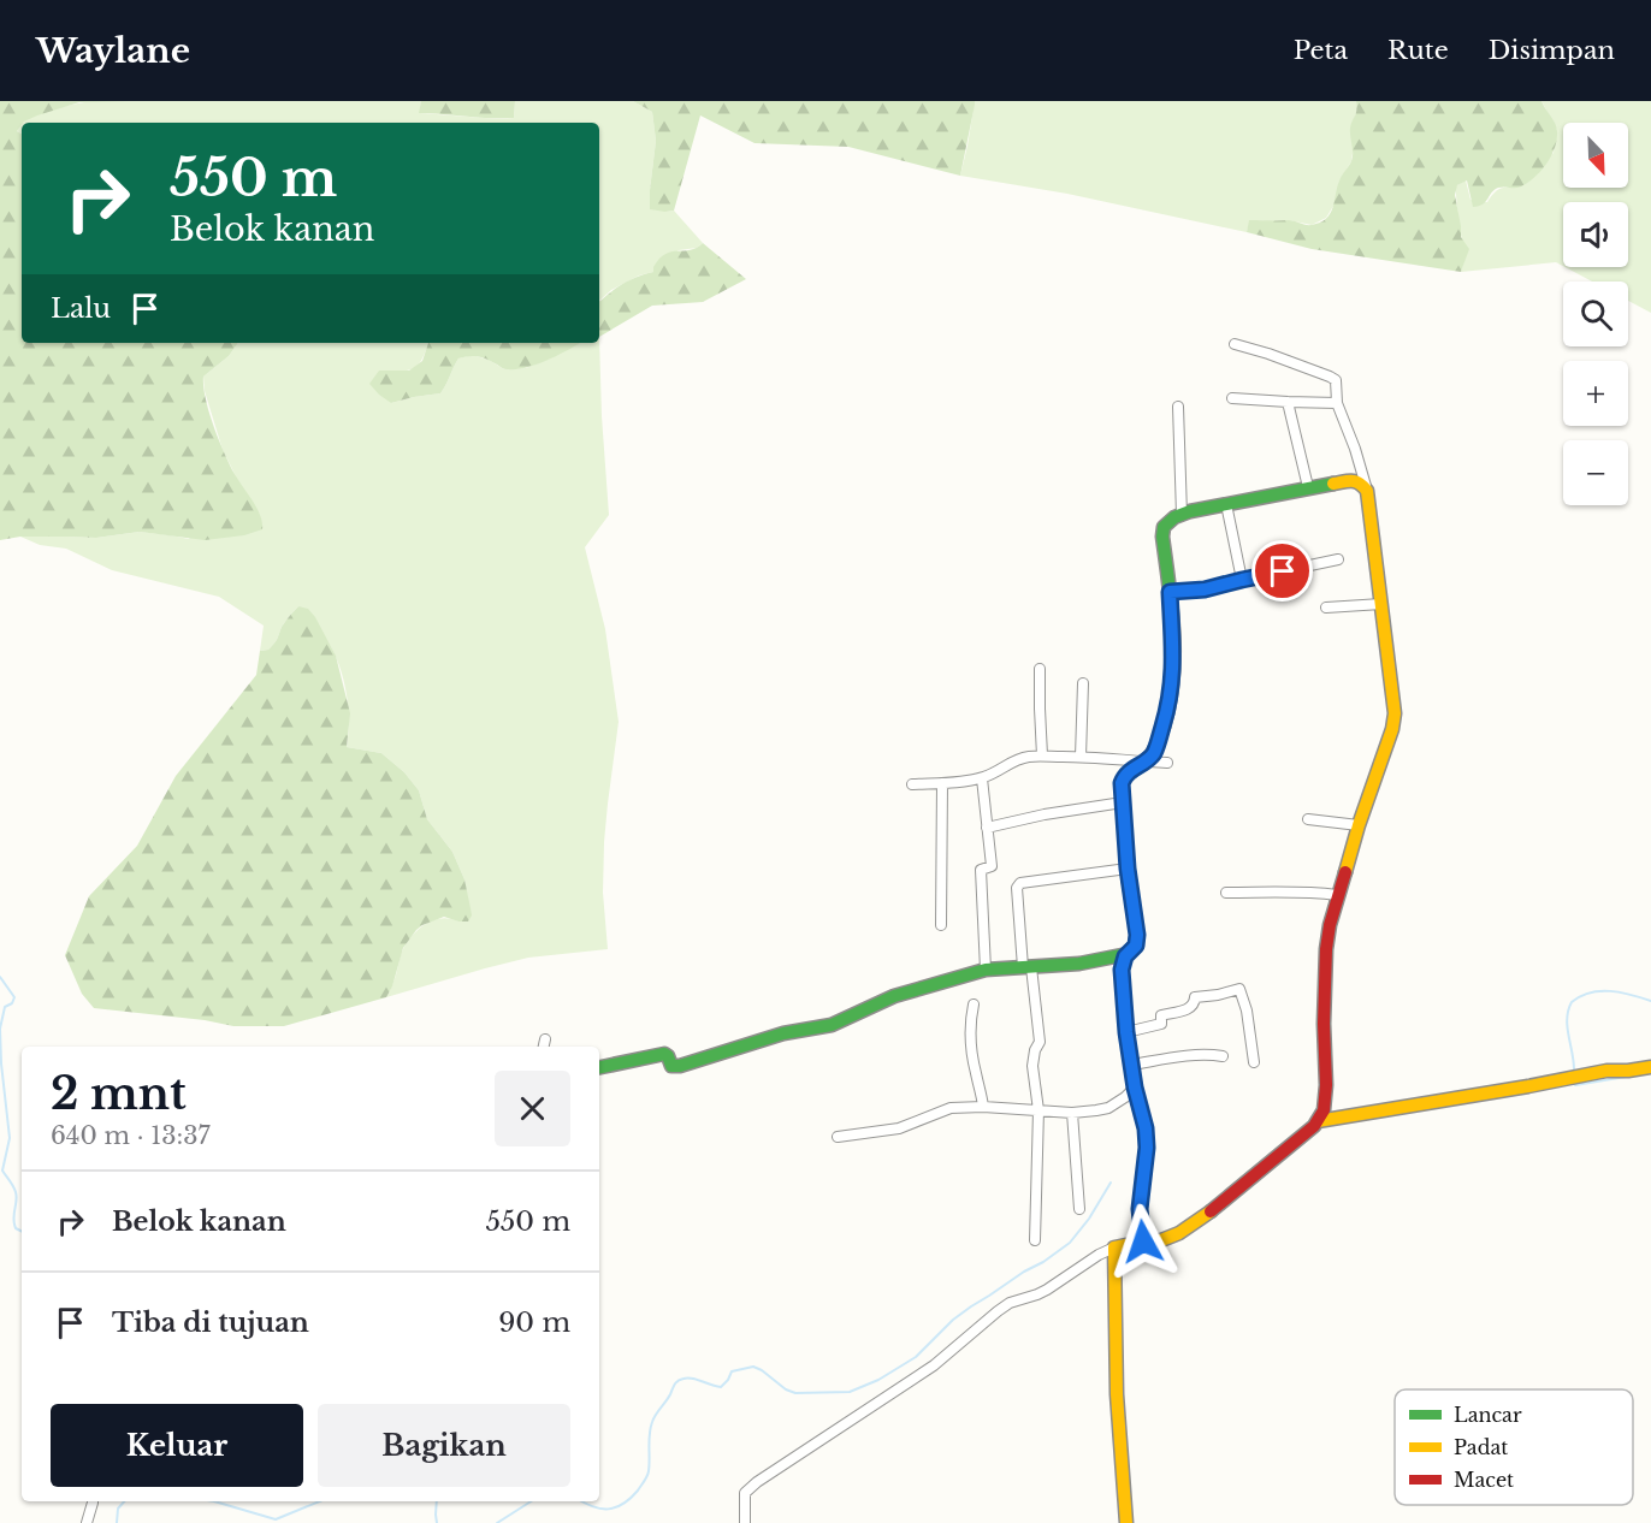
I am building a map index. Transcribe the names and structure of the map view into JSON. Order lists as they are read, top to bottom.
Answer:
{
  "legend": ["Lancar", "Padat", "Macet"],
  "north": "bottom right",
  "page": {
    "header": "Waylane",
    "nav": ["Peta", "Rute", "Disimpan"],
    "map_buttons": ["+", "−"],
    "turn": ["550 m", "Belok kanan"],
    "then": "Lalu",
    "heading": ["2 mnt", "640 m · 13:37"],
    "list": [
      {
        "name": "Belok kanan",
        "value": "550 m"
      },
      {
        "name": "Tiba di tujuan",
        "value": "90 m"
      }
    ],
    "buttons": ["Keluar", "Bagikan"]
  }
}
